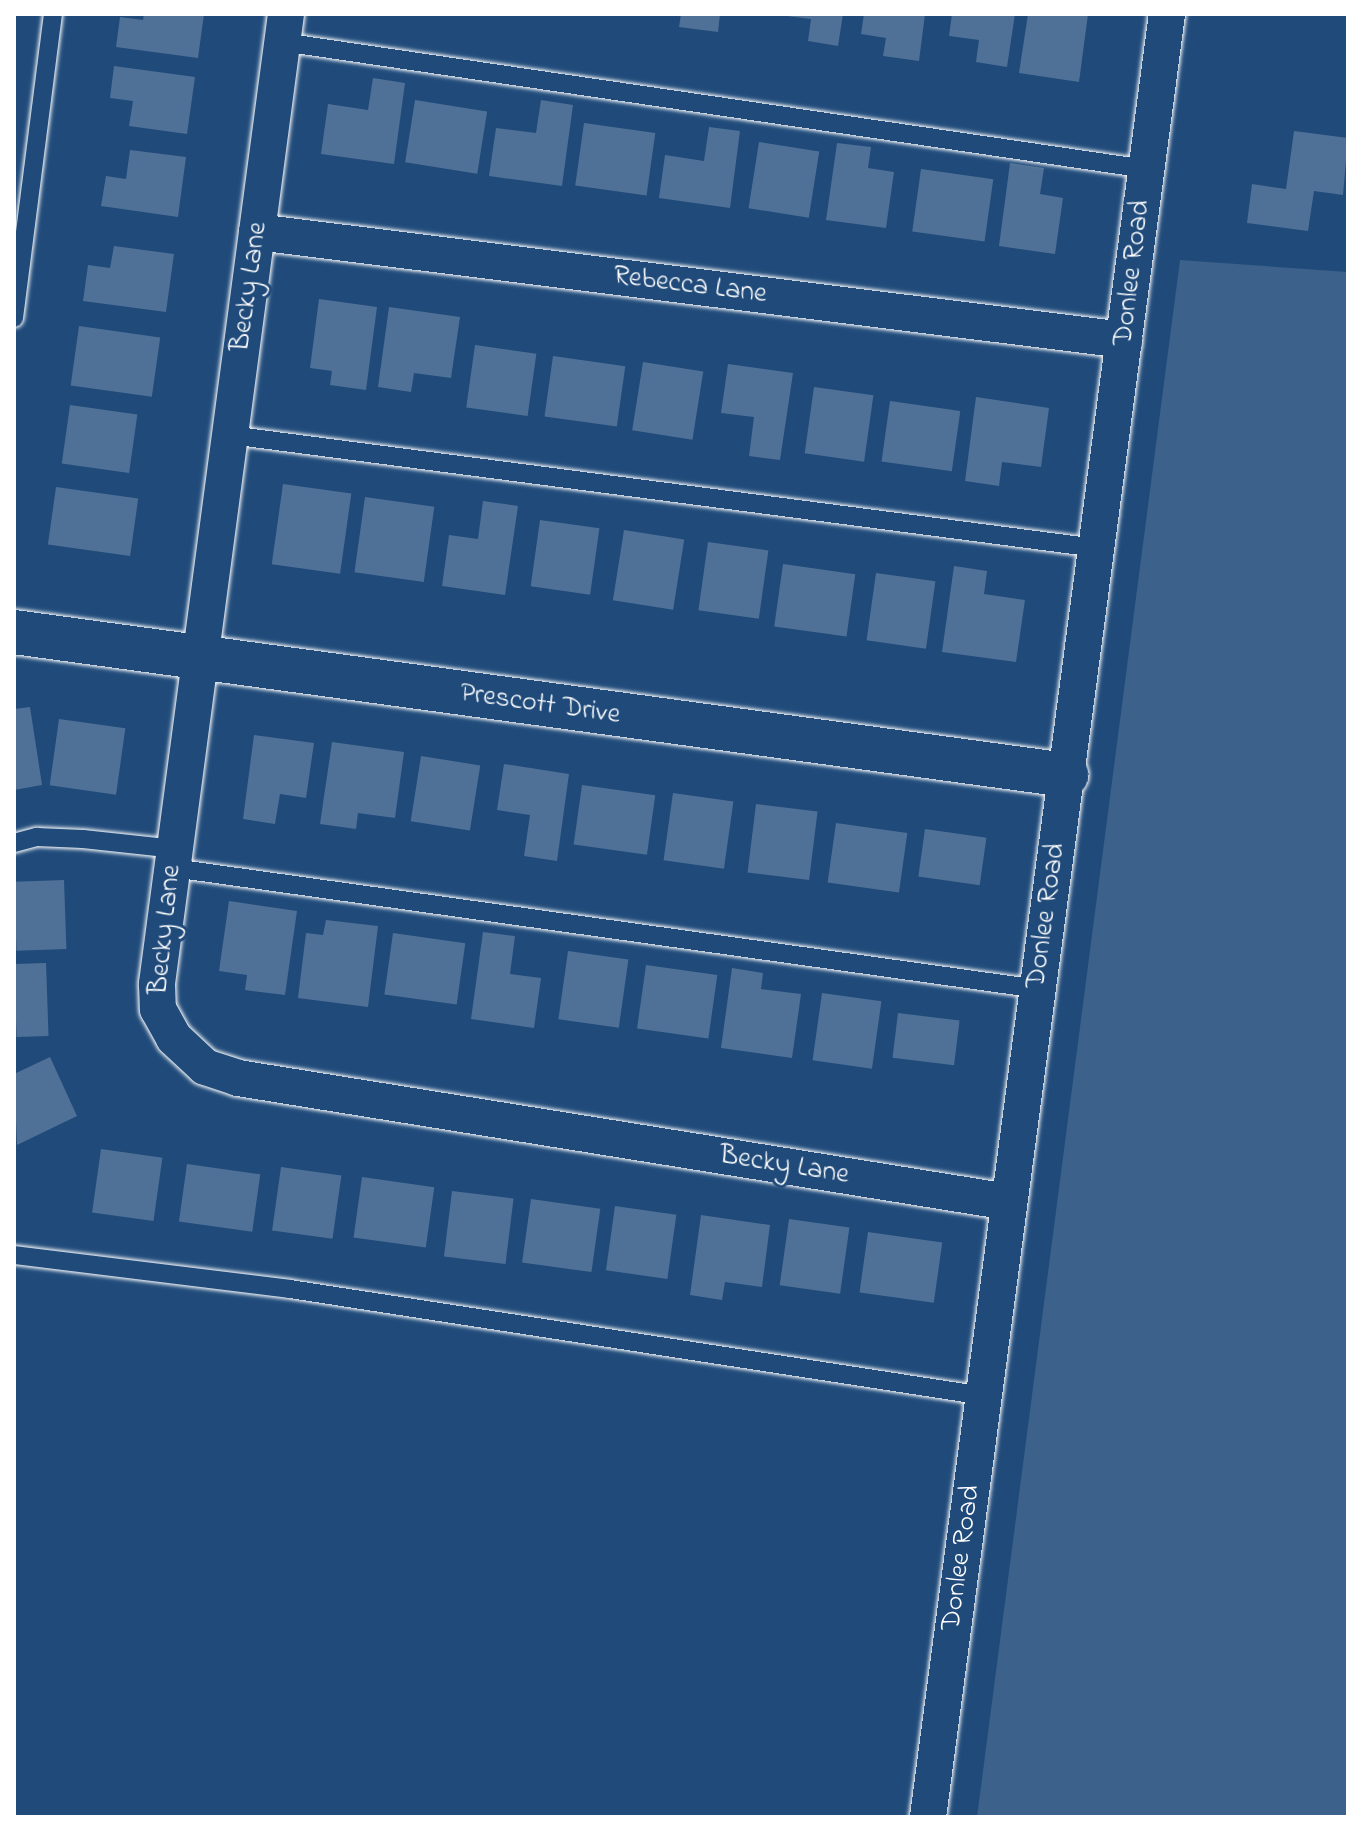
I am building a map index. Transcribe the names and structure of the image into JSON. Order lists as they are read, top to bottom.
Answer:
{
  "streets": {
    "street": [
      "Donlee Road",
      "Rebecca Lane",
      "Becky Lane",
      "Prescott Drive"
    ]
  },
  "crossings": [
    ["Donlee Road", "Rebecca Lane"],
    ["Donlee Road", "Becky Lane"],
    ["Donlee Road", "Prescott Drive"],
    ["Rebecca Lane", "Becky Lane"],
    ["Becky Lane", "Prescott Drive"]
  ]
}
